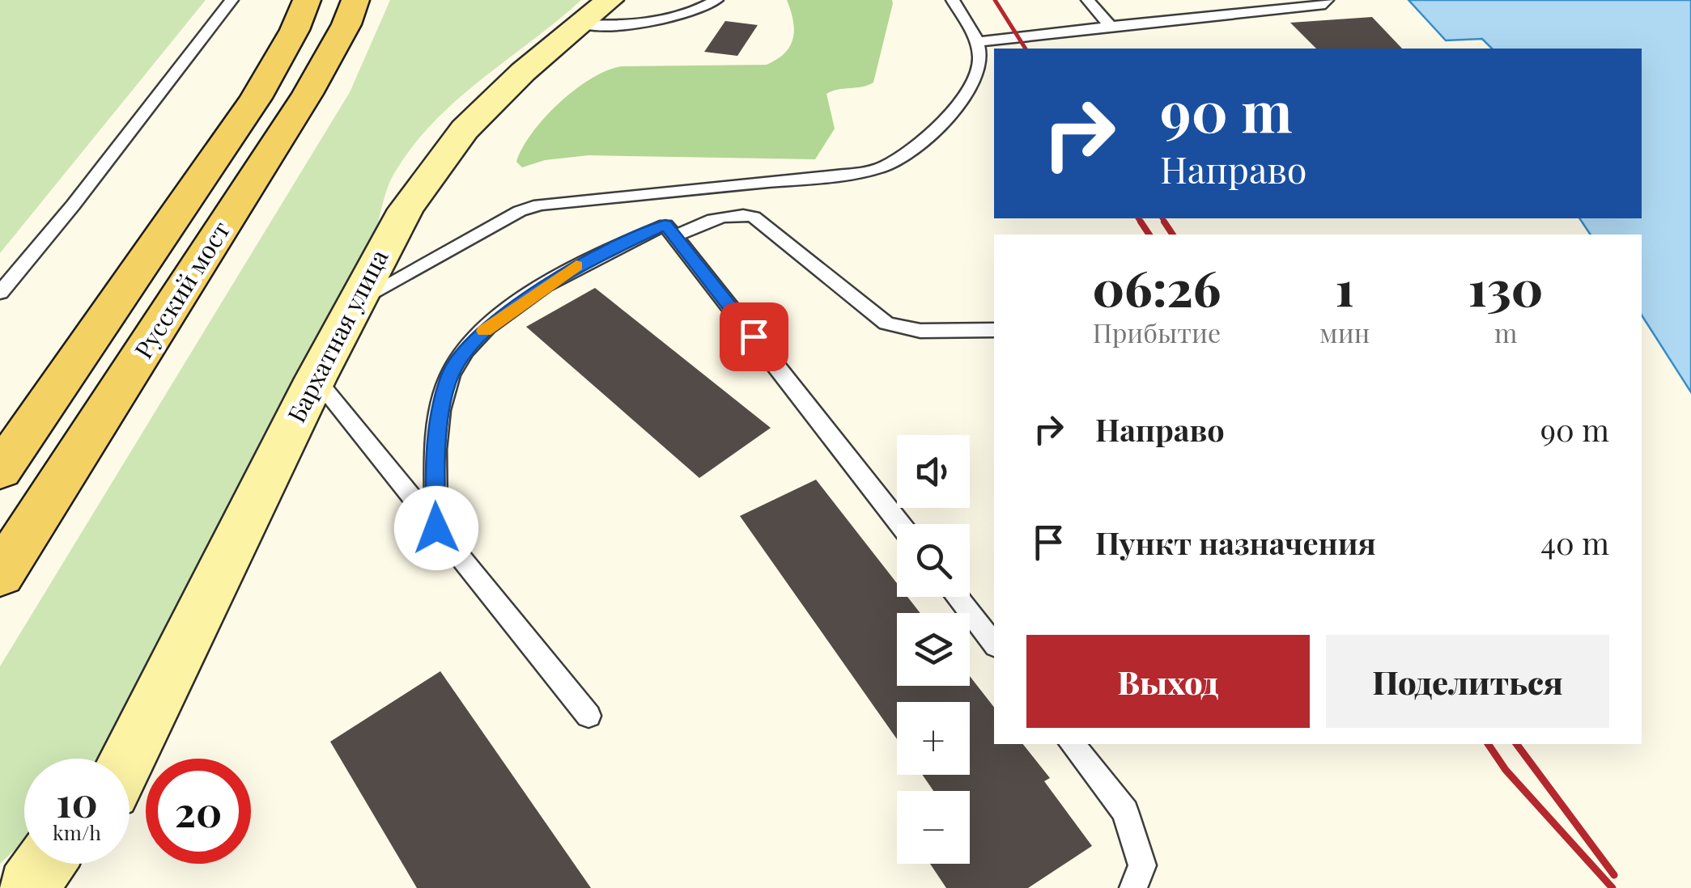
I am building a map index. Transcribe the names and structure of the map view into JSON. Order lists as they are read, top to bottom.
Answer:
{
  "streets": {
    "main road": ["Русский мост"],
    "street": ["Бархатная улица"]
  },
  "page": {
    "turn": ["90 m", "Направо"],
    "eta": [
      "06:26",
      "Прибытие",
      "1",
      "мин",
      "130",
      "m"
    ],
    "list": [
      {
        "name": "Направо",
        "value": "90 m"
      },
      {
        "name": "Пункт назначения",
        "value": "40 m"
      }
    ],
    "map_buttons": ["+", "−"],
    "buttons": ["Выход", "Поделиться"],
    "speed": "10 km/h",
    "limit": "20"
  }
}
